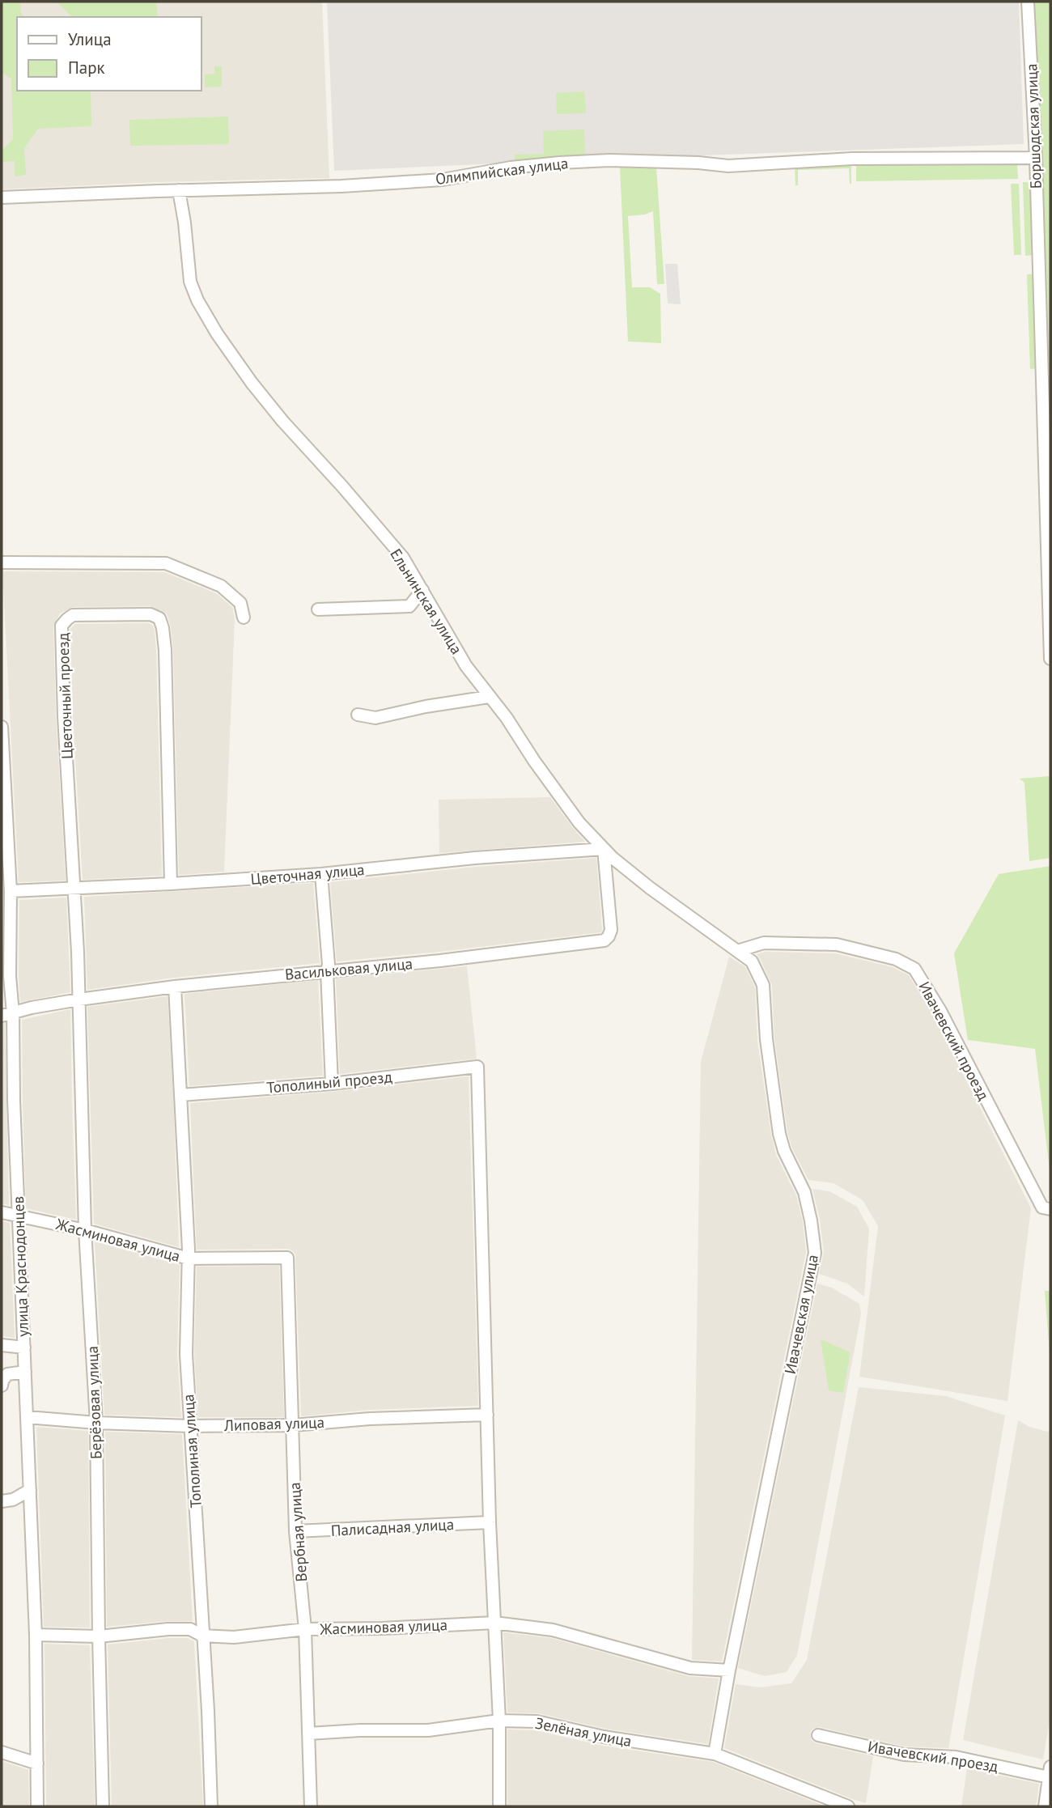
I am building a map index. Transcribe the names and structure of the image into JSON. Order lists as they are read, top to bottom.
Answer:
{
  "streets": {
    "street": [
      "Боршодская улица",
      "Олимпийская улица",
      "Ельнинская улица",
      "Цветочный проезд",
      "Цветочная улица",
      "Васильковая улица",
      "Ивачевский проезд",
      "Тополиный проезд",
      "Жасминовая улица",
      "улица Краснодонцев",
      "Ивачевская улица",
      "Берёзовая улица",
      "Липовая улица",
      "Тополиная улица",
      "Палисадная улица",
      "Вербная улица",
      "Зелёная улица"
    ]
  },
  "crossings": [
    ["Боршодская улица", "Олимпийская улица"],
    ["Олимпийская улица", "Ельнинская улица"],
    ["Ельнинская улица", "Цветочная улица"],
    ["Ельнинская улица", "Васильковая улица"],
    ["Ельнинская улица", "Ивачевский проезд"],
    ["Ельнинская улица", "Ивачевская улица"],
    ["Цветочный проезд", "Цветочная улица"],
    ["Цветочный проезд", "Васильковая улица"],
    ["Цветочный проезд", "Берёзовая улица"],
    ["Цветочная улица", "Васильковая улица"],
    ["Цветочная улица", "улица Краснодонцев"],
    ["Васильковая улица", "улица Краснодонцев"],
    ["Васильковая улица", "Берёзовая улица"],
    ["Васильковая улица", "Тополиная улица"],
    ["Тополиный проезд", "Липовая улица"],
    ["Тополиный проезд", "Тополиная улица"],
    ["Жасминовая улица", "улица Краснодонцев"],
    ["Жасминовая улица", "Ивачевская улица"],
    ["Жасминовая улица", "Берёзовая улица"],
    ["Жасминовая улица", "Тополиная улица"],
    ["Жасминовая улица", "Вербная улица"],
    ["улица Краснодонцев", "Липовая улица"],
    ["Ивачевская улица", "Зелёная улица"],
    ["Берёзовая улица", "Липовая улица"],
    ["Липовая улица", "Тополиная улица"],
    ["Липовая улица", "Вербная улица"],
    ["Палисадная улица", "Вербная улица"],
    ["Вербная улица", "Зелёная улица"]
  ],
  "legend": ["Улица", "Парк"]
}
